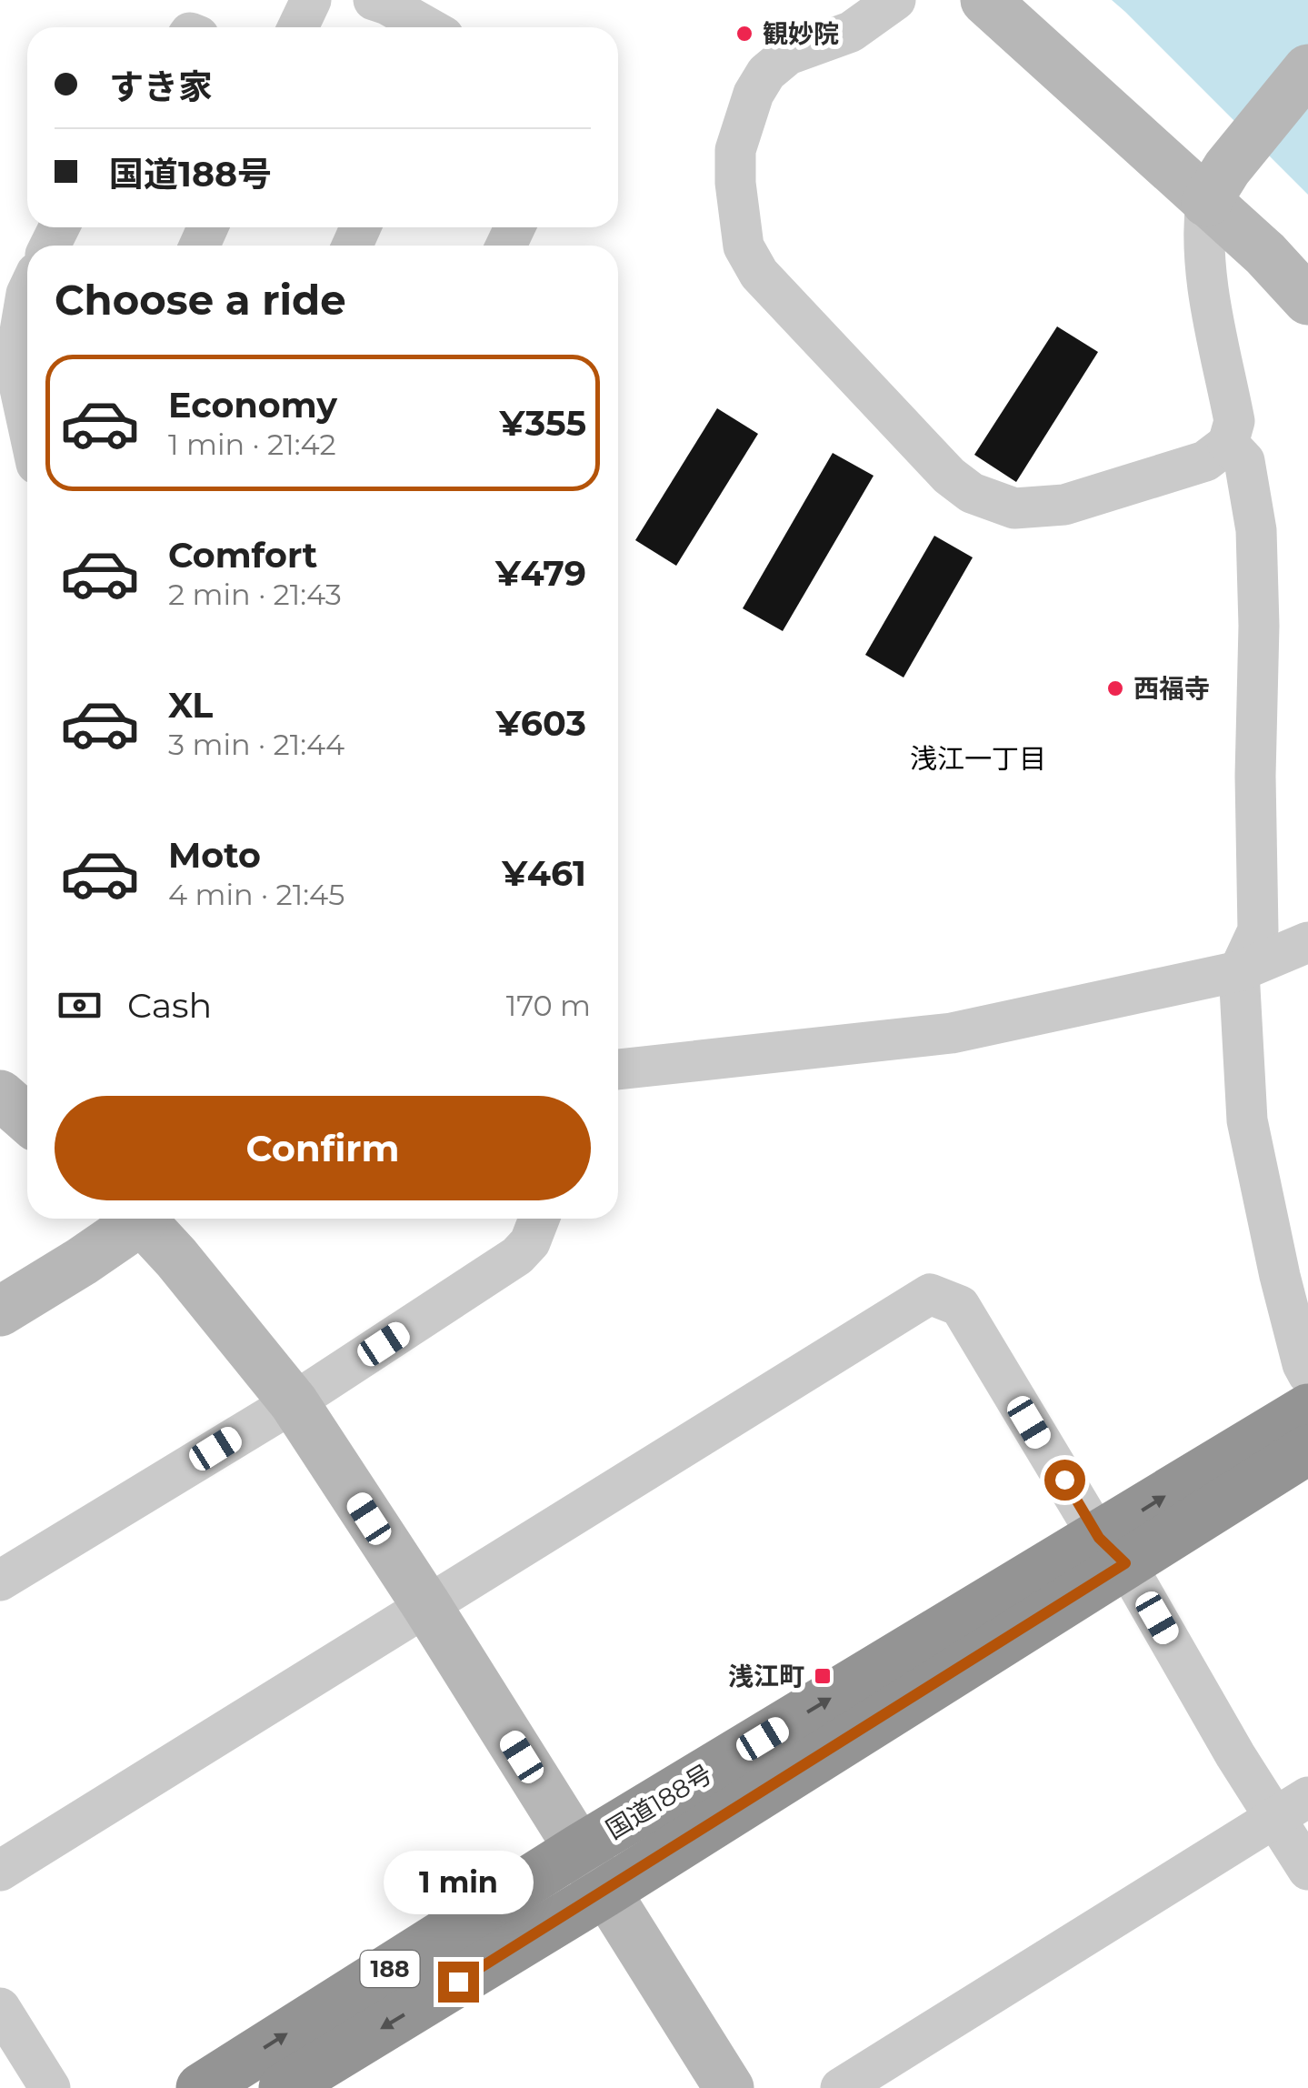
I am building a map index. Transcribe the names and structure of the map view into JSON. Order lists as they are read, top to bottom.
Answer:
{
  "streets": {
    "highway": ["国道188号", "188"]
  },
  "districts": ["浅江一丁目"],
  "places": {
    "other": ["観妙院", "西福寺"],
    "transit": ["浅江町"]
  },
  "page": {
    "banner": ["すき家", "国道188号"],
    "heading": "Choose a ride",
    "list": [
      {
        "name": "Economy",
        "note": "1 min · 21:42",
        "value": "¥355"
      },
      {
        "name": "Comfort",
        "note": "2 min · 21:43",
        "value": "¥479"
      },
      {
        "name": "XL",
        "note": "3 min · 21:44",
        "value": "¥603"
      },
      {
        "name": "Moto",
        "note": "4 min · 21:45",
        "value": "¥461"
      }
    ],
    "pay": ["Cash", "170 m"],
    "buttons": "Confirm",
    "bubble": "1 min"
  }
}
